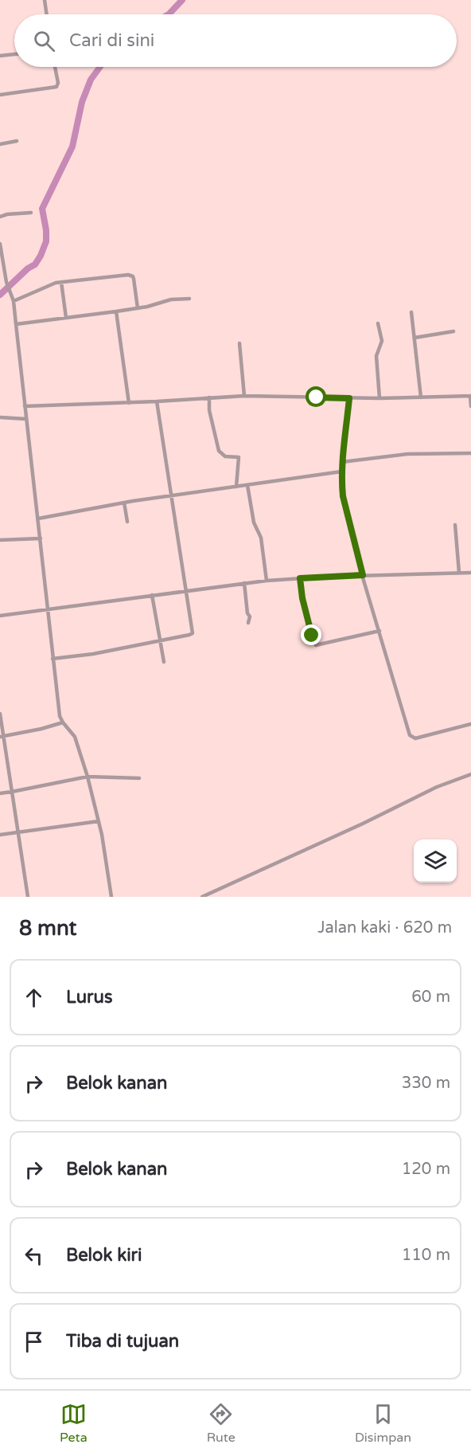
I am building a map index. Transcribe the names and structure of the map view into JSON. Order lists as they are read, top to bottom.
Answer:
{
  "page": {
    "search": "Cari di sini",
    "heading": ["8 mnt", "Jalan kaki · 620 m"],
    "list": [
      ["Lurus", "60 m"],
      ["Belok kanan", "330 m"],
      ["Belok kanan", "120 m"],
      ["Belok kiri", "110 m"],
      "Tiba di tujuan"
    ],
    "nav": ["Peta", "Rute", "Disimpan"]
  }
}
